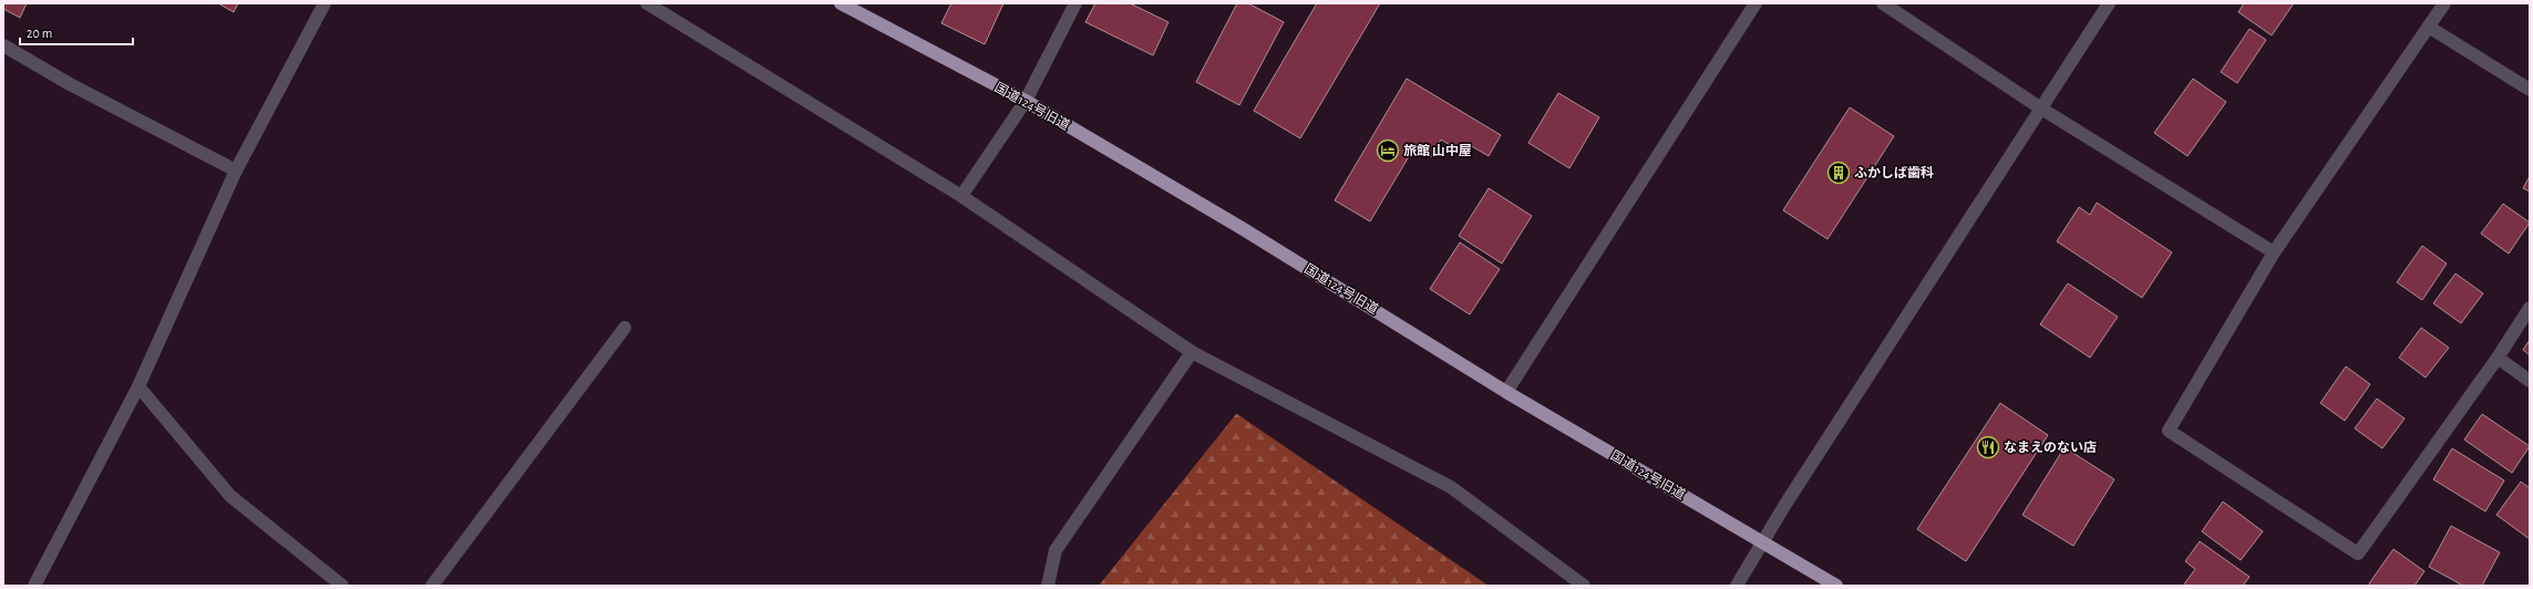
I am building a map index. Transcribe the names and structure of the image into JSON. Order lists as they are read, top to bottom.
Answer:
{
  "streets": {
    "highway": ["国道124号旧道"]
  },
  "places": {
    "hotel": ["旅館 山中屋"],
    "building": ["ふかしば歯科"],
    "restaurant": ["なまえのない店"]
  },
  "scale_bar": "20 m"
}
